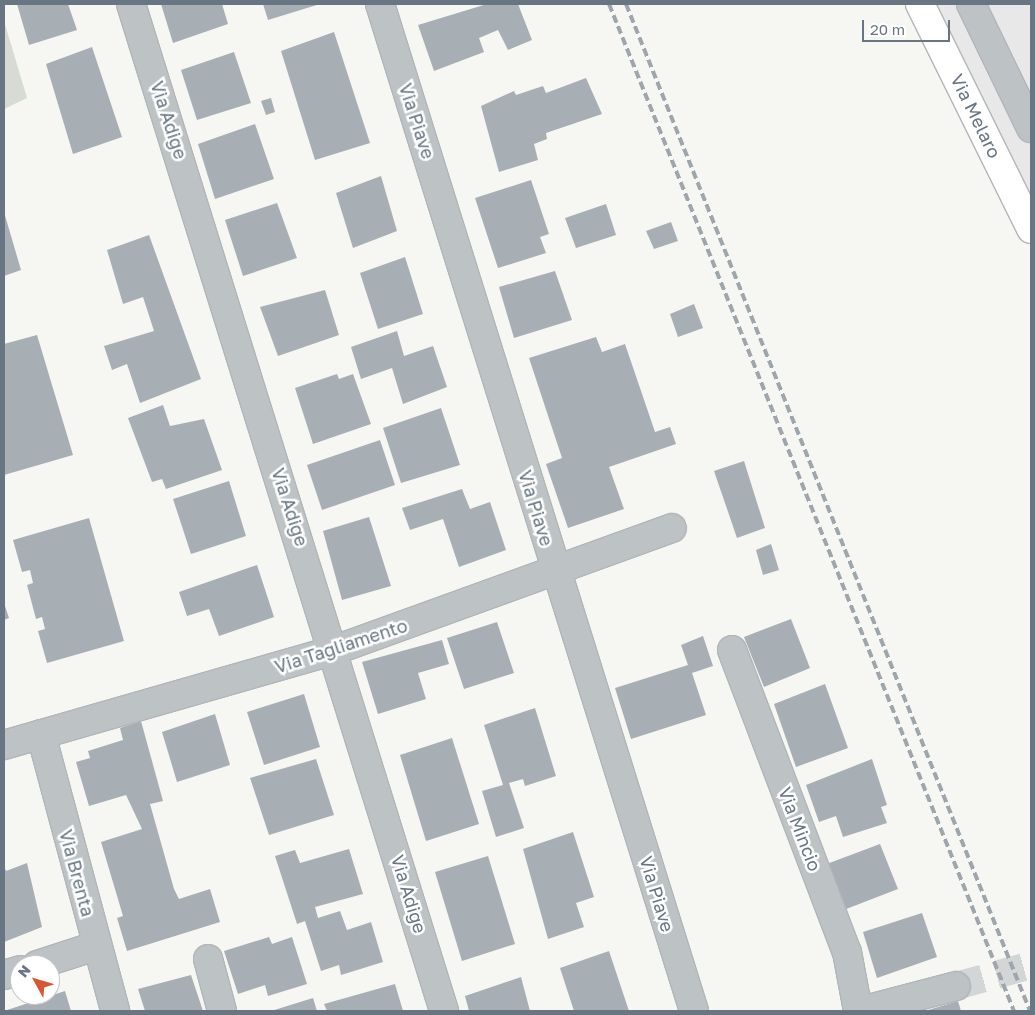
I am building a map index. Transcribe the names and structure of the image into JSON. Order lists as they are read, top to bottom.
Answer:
{
  "streets": {
    "main road": ["Via Melaro"],
    "street": [
      "Via Adige",
      "Via Piave",
      "Via Tagliamento",
      "Via Mincio",
      "Via Brenta"
    ]
  },
  "crossings": [
    ["Via Adige", "Via Tagliamento"],
    ["Via Piave", "Via Tagliamento"],
    ["Via Tagliamento", "Via Brenta"]
  ],
  "scale_bar": "20 m",
  "north": "top left"
}
